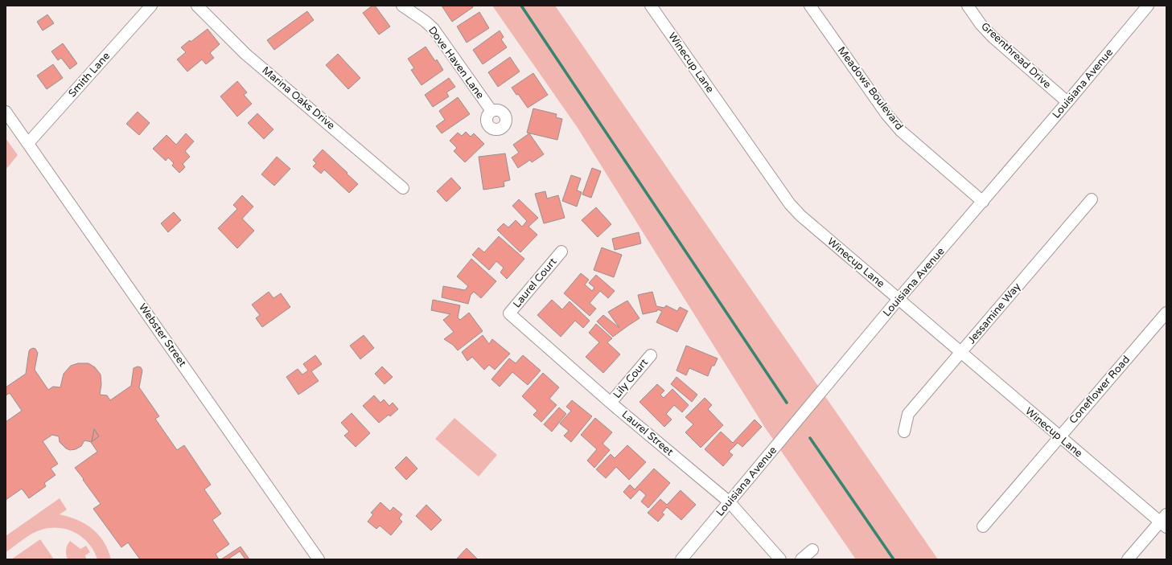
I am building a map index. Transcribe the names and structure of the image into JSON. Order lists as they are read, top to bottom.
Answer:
{
  "streets": {
    "street": [
      "Greenthread Drive",
      "Dove Haven Lane",
      "Winecup Lane",
      "Smith Lane",
      "Louisiana Avenue",
      "Meadows Boulevard",
      "Marina Oaks Drive",
      "Laurel Court",
      "Jessamine Way",
      "Webster Street",
      "Lily Court",
      "Coneflower Road",
      "Laurel Street"
    ]
  },
  "crossings": [
    ["Greenthread Drive", "Louisiana Avenue"],
    ["Winecup Lane", "Louisiana Avenue"],
    ["Winecup Lane", "Jessamine Way"],
    ["Winecup Lane", "Coneflower Road"],
    ["Smith Lane", "Webster Street"],
    ["Louisiana Avenue", "Meadows Boulevard"],
    ["Louisiana Avenue", "Laurel Street"],
    ["Laurel Court", "Laurel Street"],
    ["Lily Court", "Laurel Street"]
  ]
}
